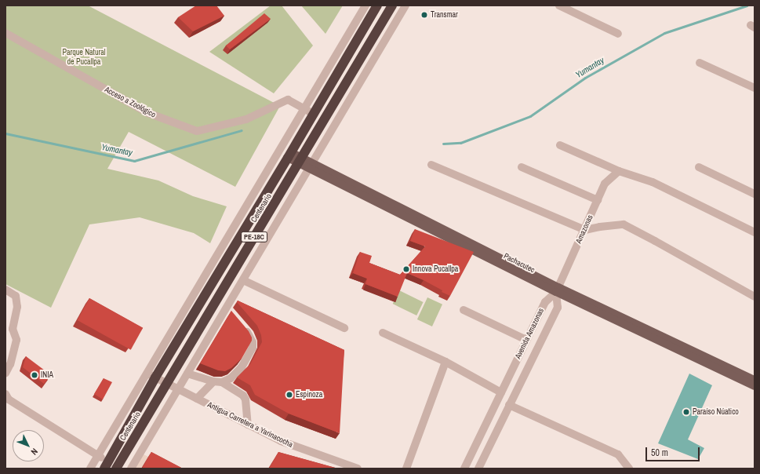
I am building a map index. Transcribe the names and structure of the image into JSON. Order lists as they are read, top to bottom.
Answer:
{
  "streets": {
    "highway": ["Centenario", "PE-18C"],
    "main road": ["Pachacutec"],
    "street": [
      "Acceso a Zoológico",
      "Amazonas",
      "Avenida Amazonas",
      "Antigua Carretera a Yarinacocha"
    ]
  },
  "crossings": [
    ["Acceso a Zoológico", "Centenario"],
    ["Centenario", "Pachacutec"],
    ["Centenario", "Antigua Carretera a Yarinacocha"],
    ["Amazonas", "Pachacutec"],
    ["Amazonas", "Avenida Amazonas"],
    ["Pachacutec", "Avenida Amazonas"]
  ],
  "water": ["Yumantay"],
  "parks": ["Parque Natural de Pucallpa"],
  "places": [
    "Transmar",
    "Innova Pucallpa",
    "INIA",
    "Espinoza",
    "Paraíso Núatico"
  ],
  "scale_bar": "50 m",
  "north": "bottom right"
}
